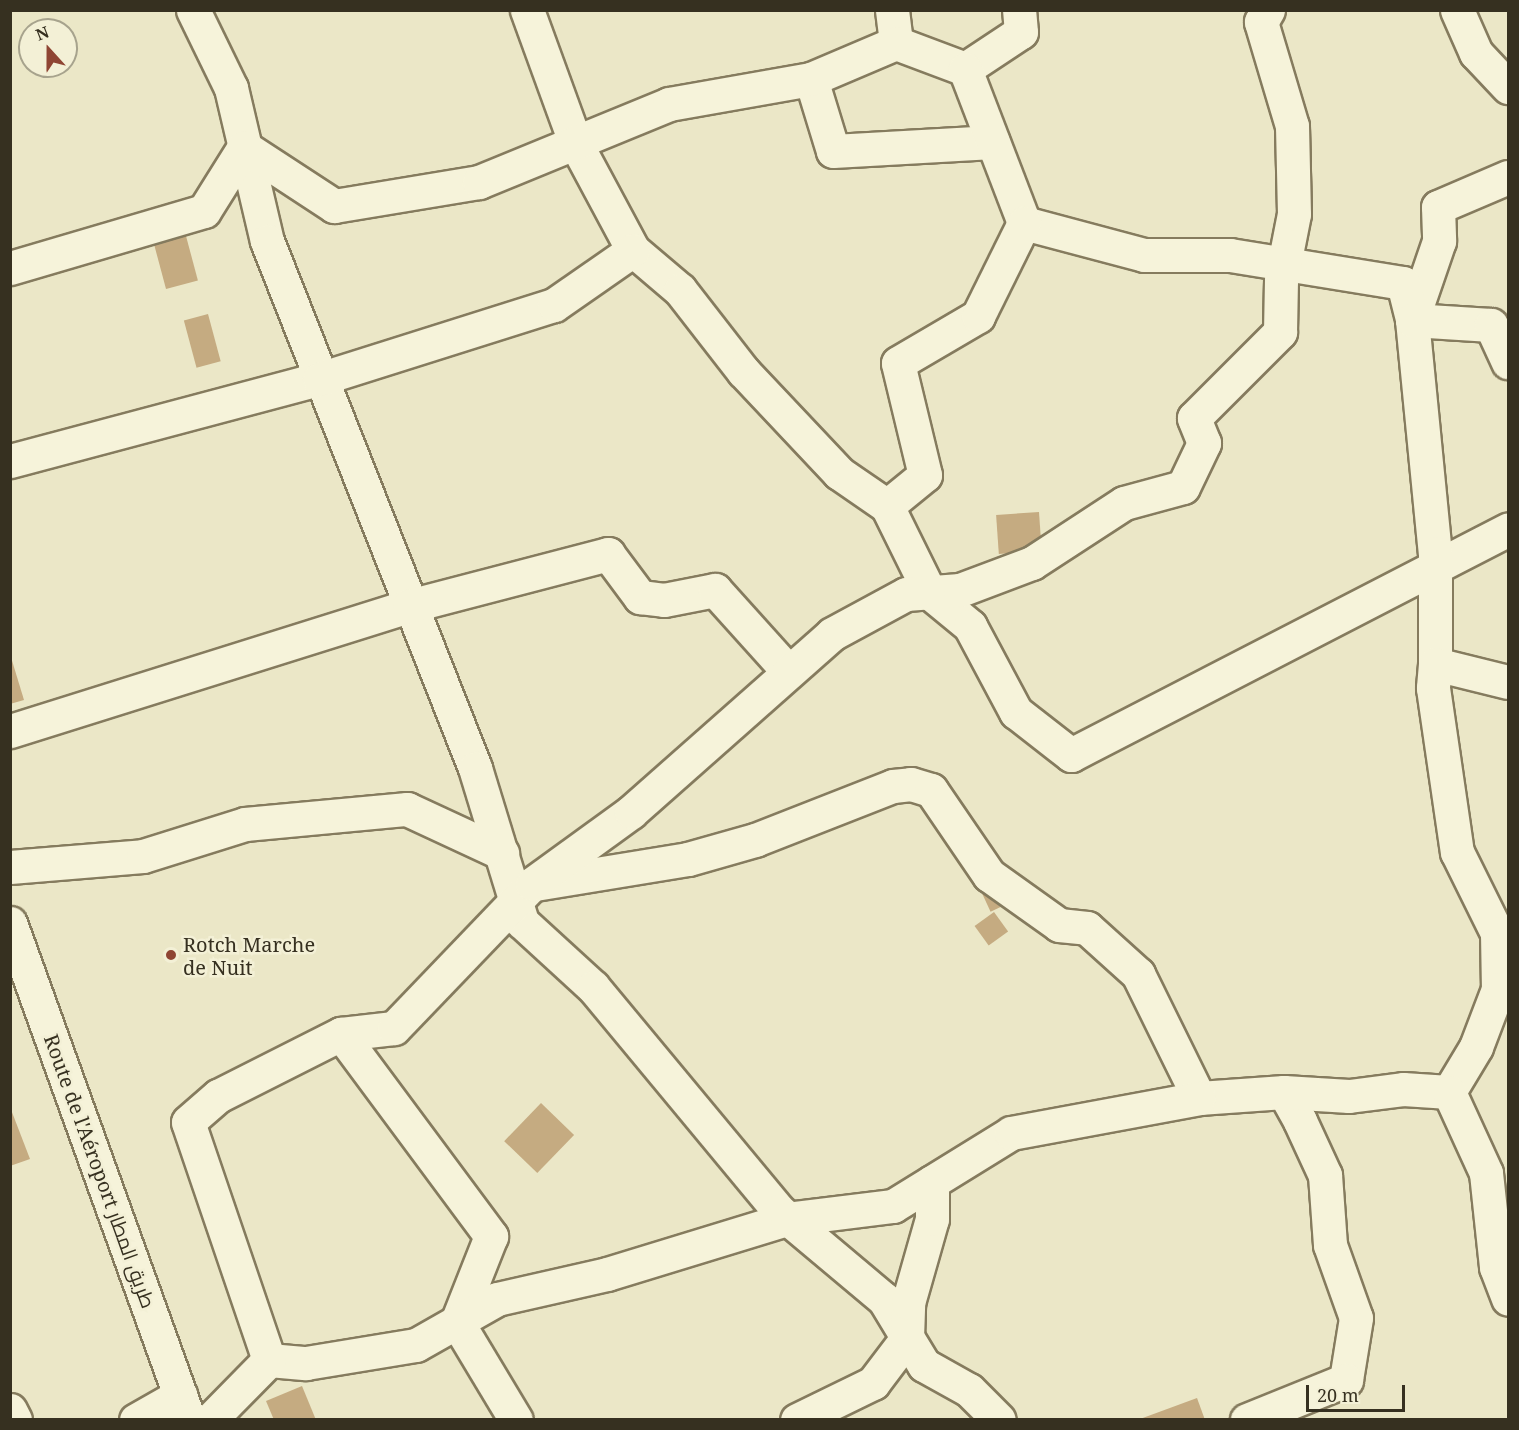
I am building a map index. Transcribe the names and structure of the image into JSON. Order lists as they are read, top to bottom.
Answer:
{
  "streets": {
    "street": ["Route de l'Aéroport طريق المطار"]
  },
  "places": ["Rotch Marche de Nuit"],
  "scale_bar": "20 m",
  "north": "top"
}
